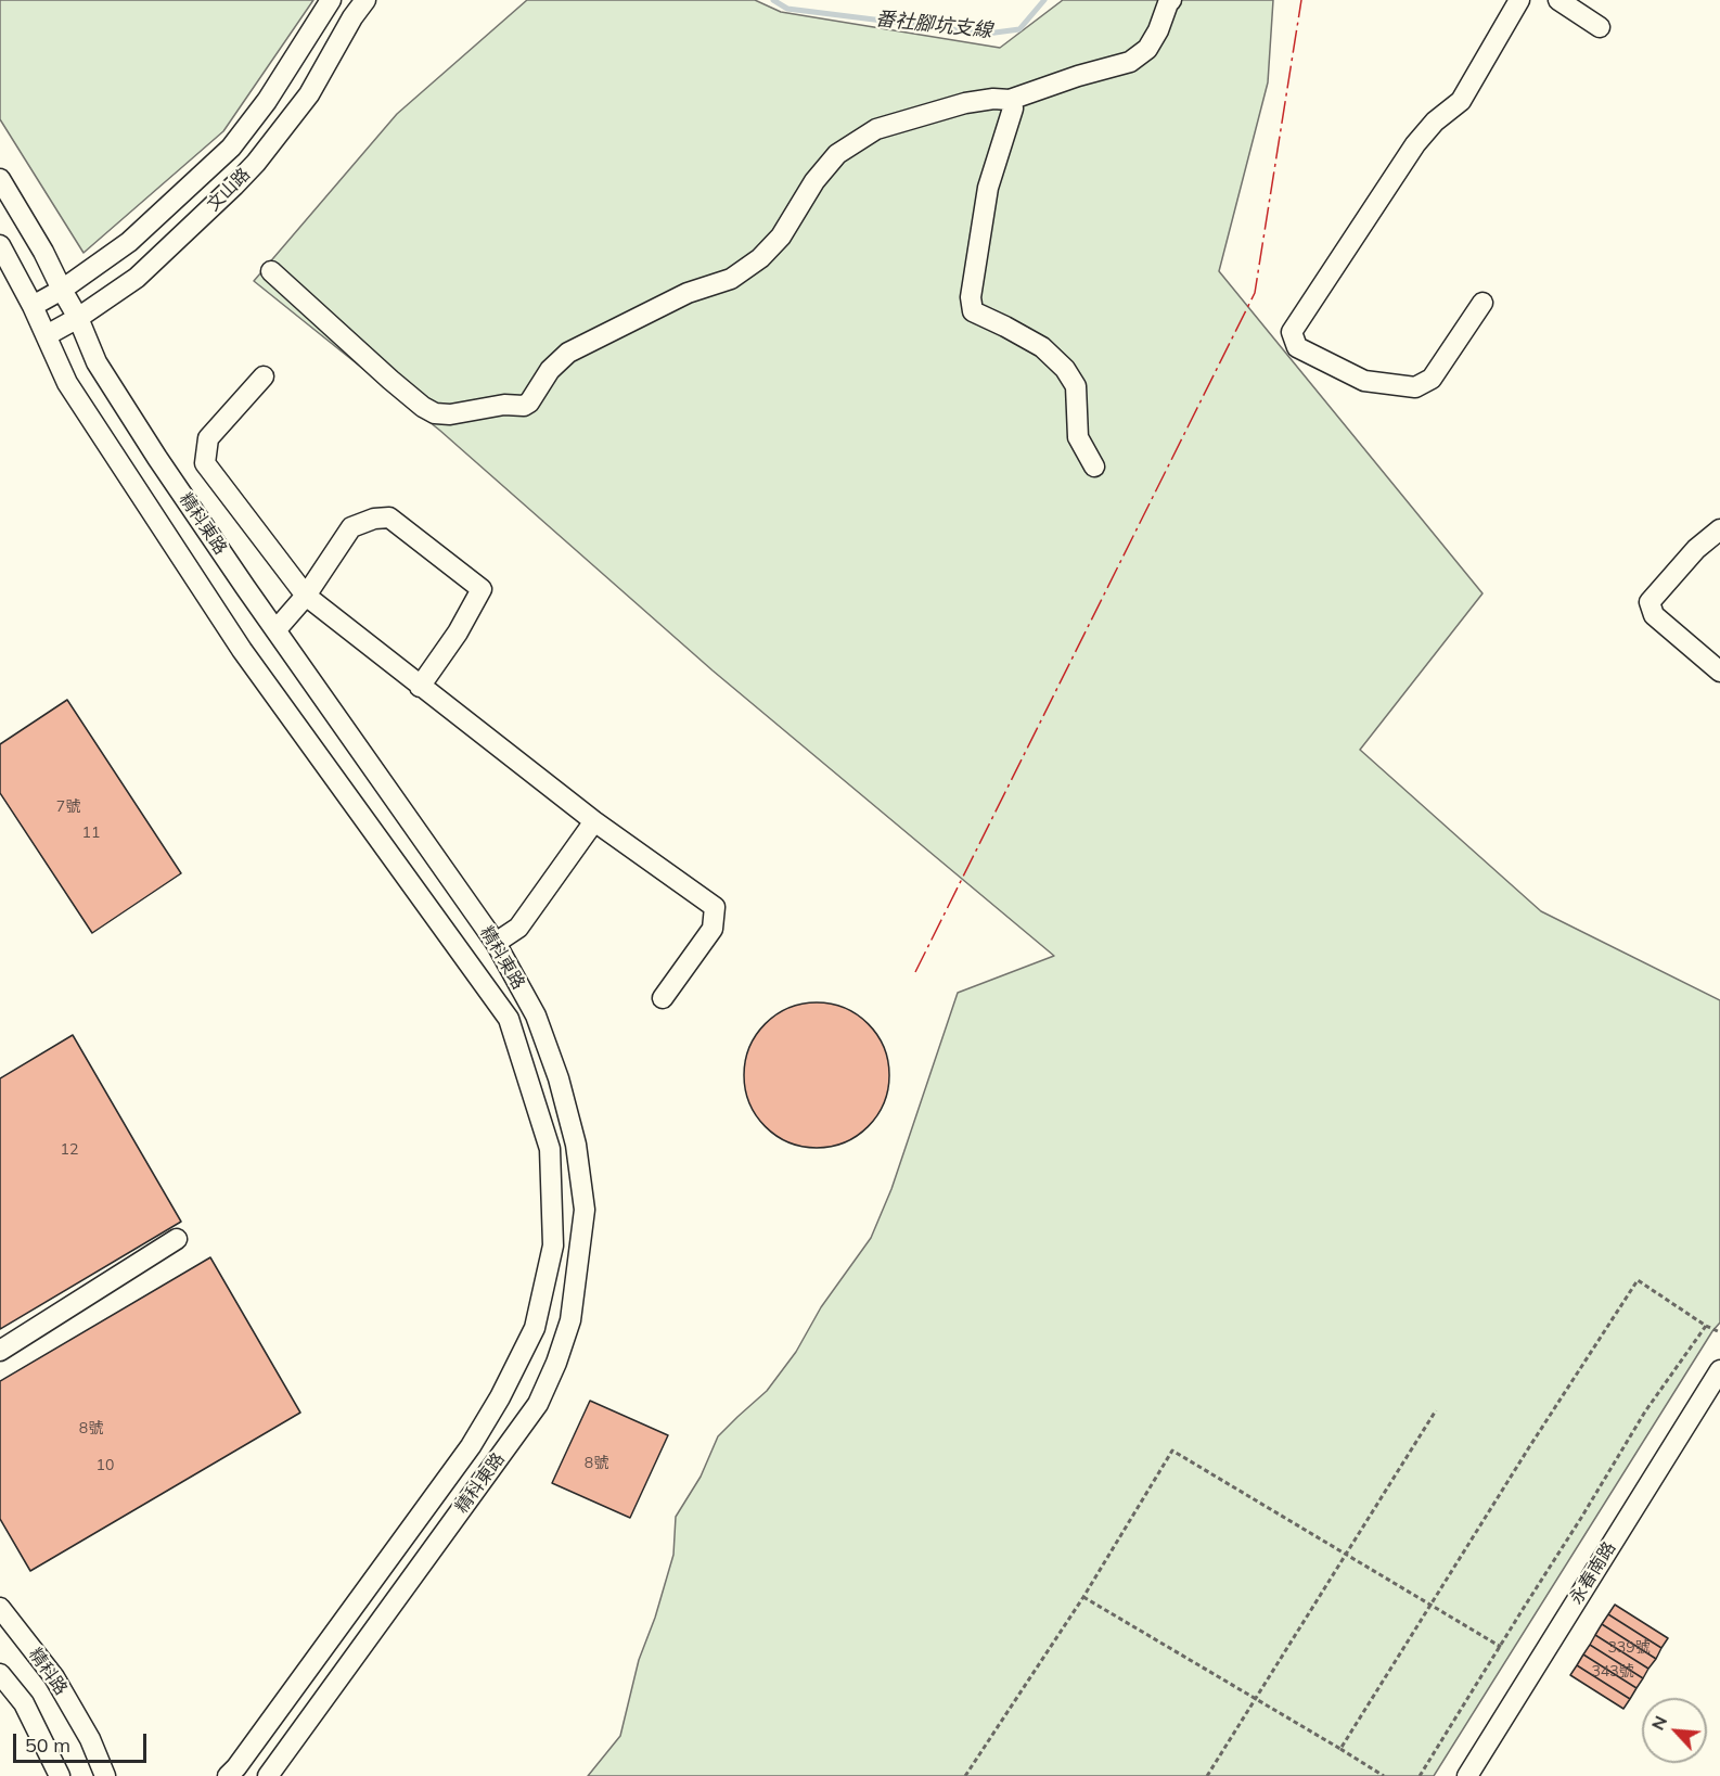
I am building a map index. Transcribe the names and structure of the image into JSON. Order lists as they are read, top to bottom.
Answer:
{
  "streets": {
    "street": [
      "文山路",
      "精科東路",
      "永春南路",
      "精科路"
    ]
  },
  "crossings": [
    ["文山路", "精科東路"]
  ],
  "water": ["番社腳坑支線"],
  "house_numbers": [
    "7號",
    "11",
    "12",
    "8號",
    "8號",
    "10",
    "339號",
    "343號"
  ],
  "scale_bar": "50 m",
  "north": "top left"
}
